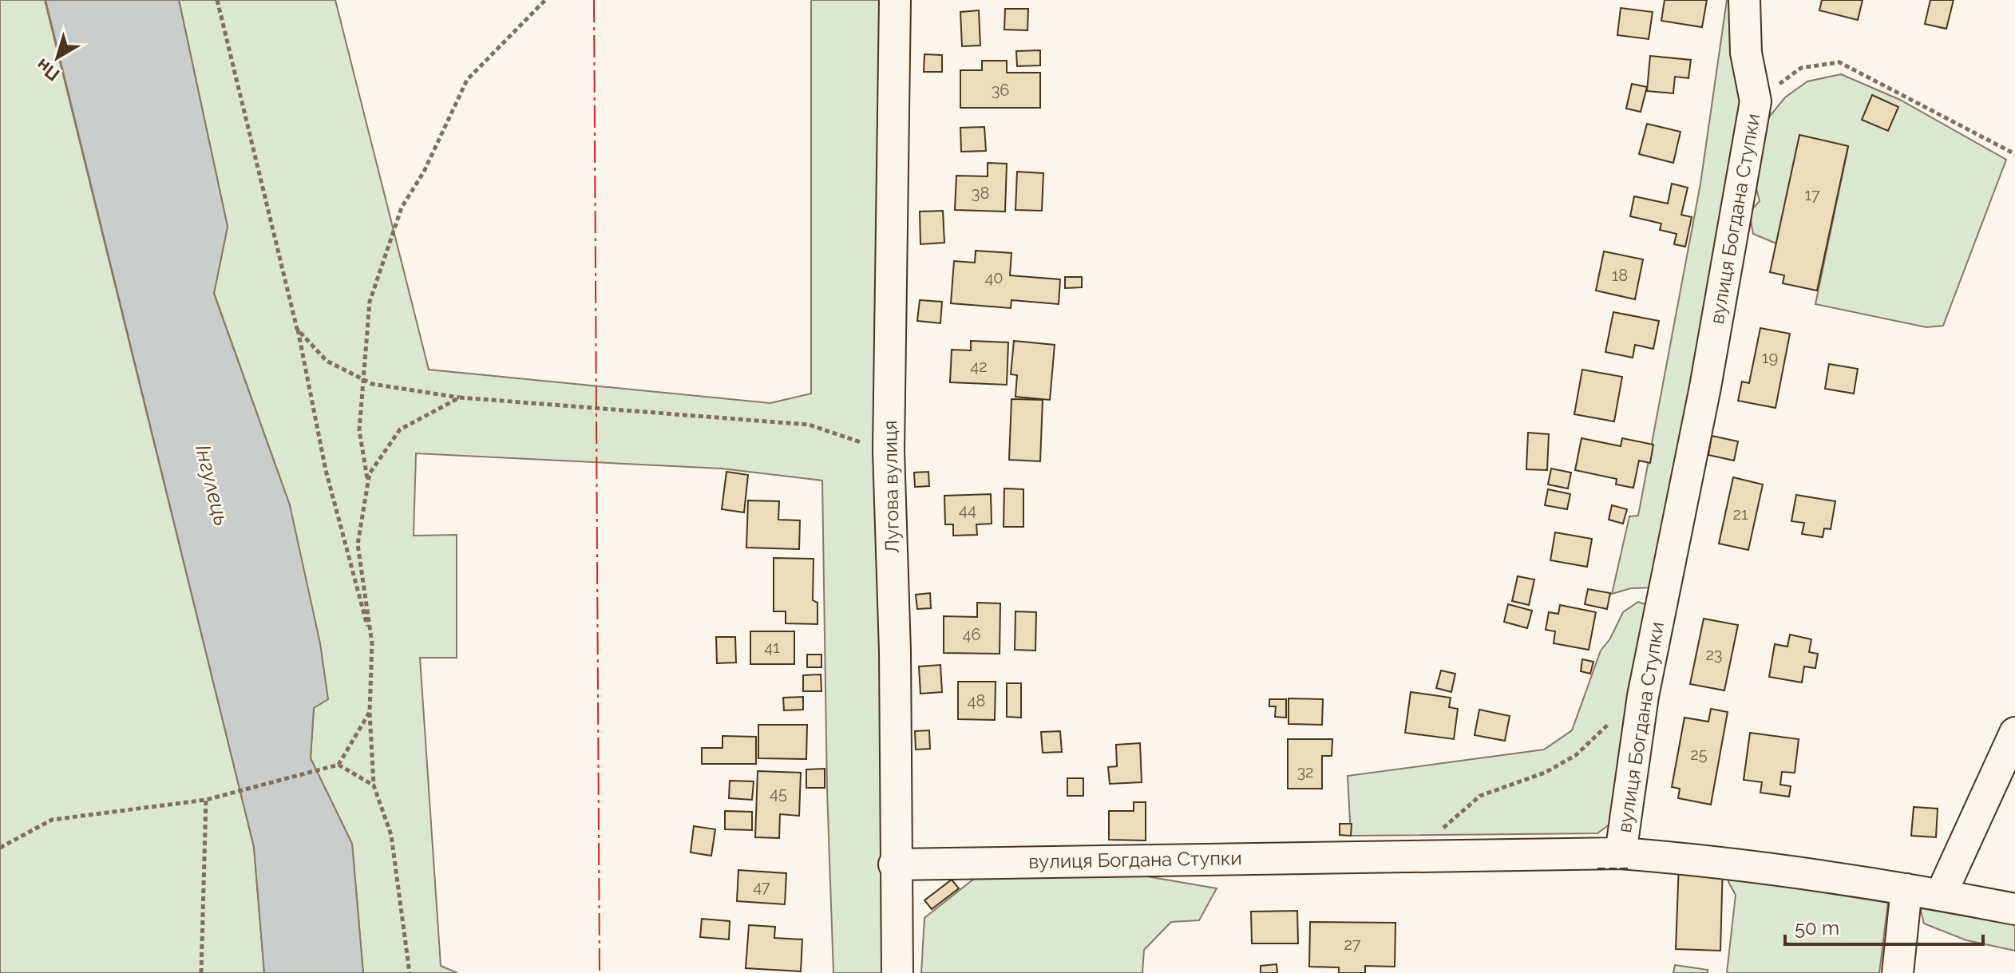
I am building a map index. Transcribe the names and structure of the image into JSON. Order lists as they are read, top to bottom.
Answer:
{
  "streets": {
    "street": ["вулиця Богдана Ступки", "Лугова вулиця"]
  },
  "crossings": [
    ["вулиця Богдана Ступки", "Лугова вулиця"]
  ],
  "water": ["Інгулець"],
  "house_numbers": [
    "36",
    "38",
    "17",
    "18",
    "40",
    "19",
    "42",
    "44",
    "21",
    "46",
    "41",
    "23",
    "48",
    "25",
    "32",
    "45",
    "47",
    "27"
  ],
  "scale_bar": "50 m",
  "north": "bottom left"
}
